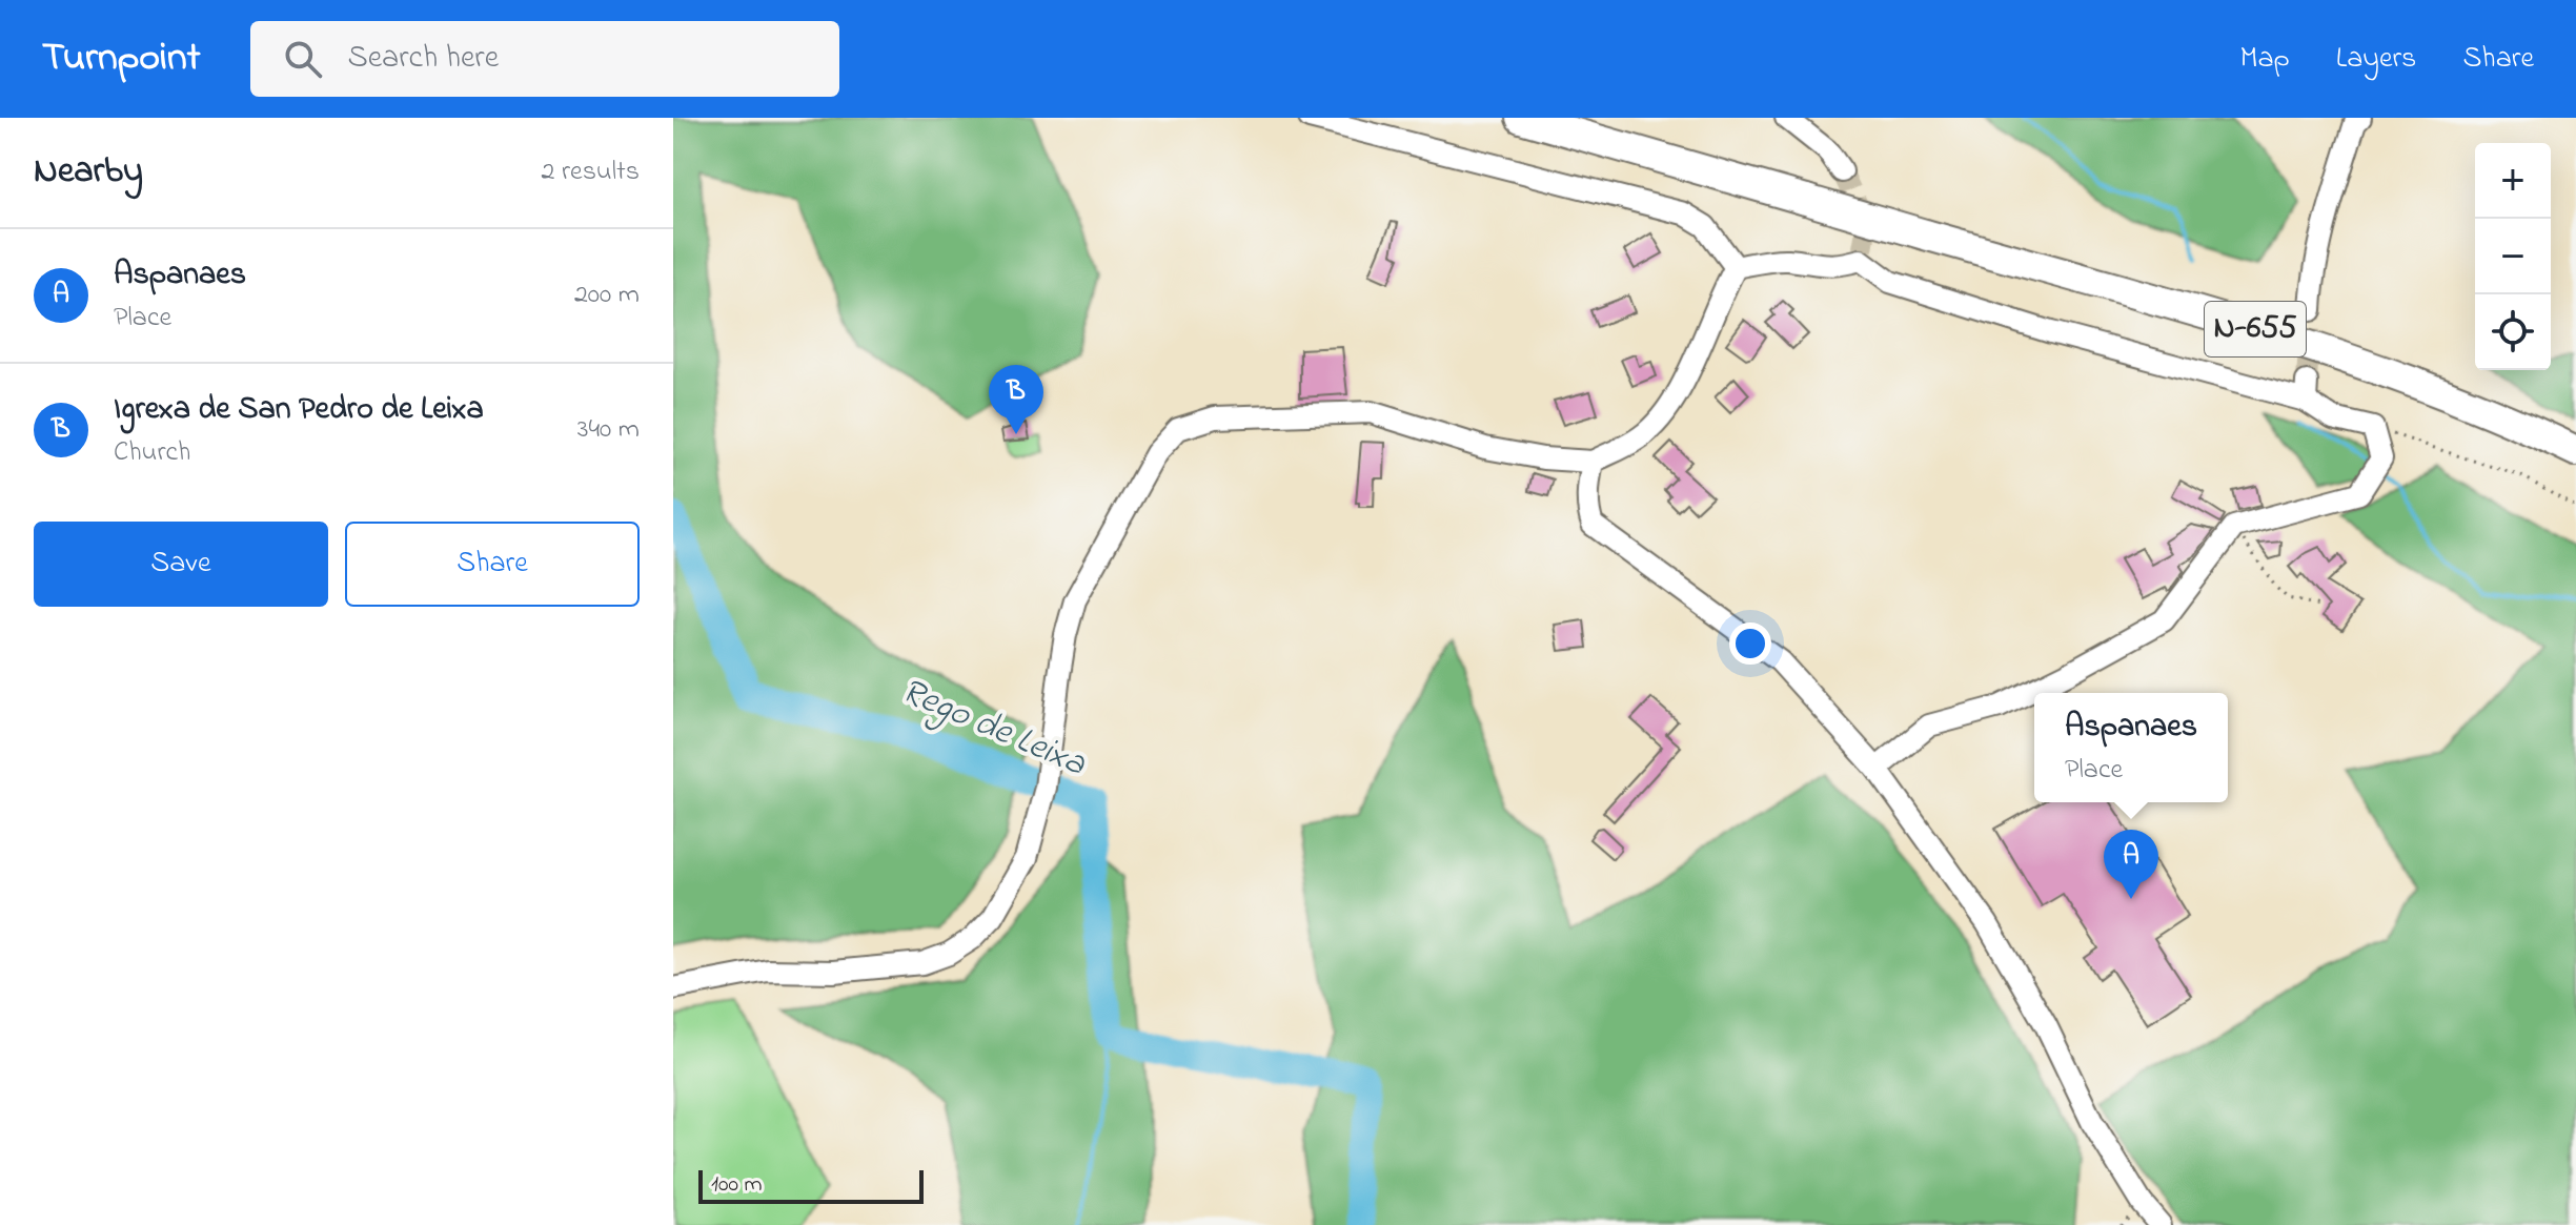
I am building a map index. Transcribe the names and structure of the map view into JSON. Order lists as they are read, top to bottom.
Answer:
{
  "streets": {
    "highway": ["N-655"]
  },
  "water": ["Rego de Leixa"],
  "scale_bar": "100 m",
  "page": {
    "header": "Turnpoint",
    "search": "Search here",
    "nav": ["Map", "Layers", "Share"],
    "heading": ["Nearby", "2 results"],
    "map_buttons": ["+", "−"],
    "list": [
      {
        "mark": "A",
        "name": "Aspanaes",
        "note": "Place",
        "value": "200 m"
      },
      {
        "mark": "B",
        "name": "Igrexa de San Pedro de Leixa",
        "note": "Church",
        "value": "340 m"
      }
    ],
    "pins": ["B", "A"],
    "buttons": ["Save", "Share"],
    "popup": ["Aspanaes", "Place"],
    "scale": "100 m"
  }
}
